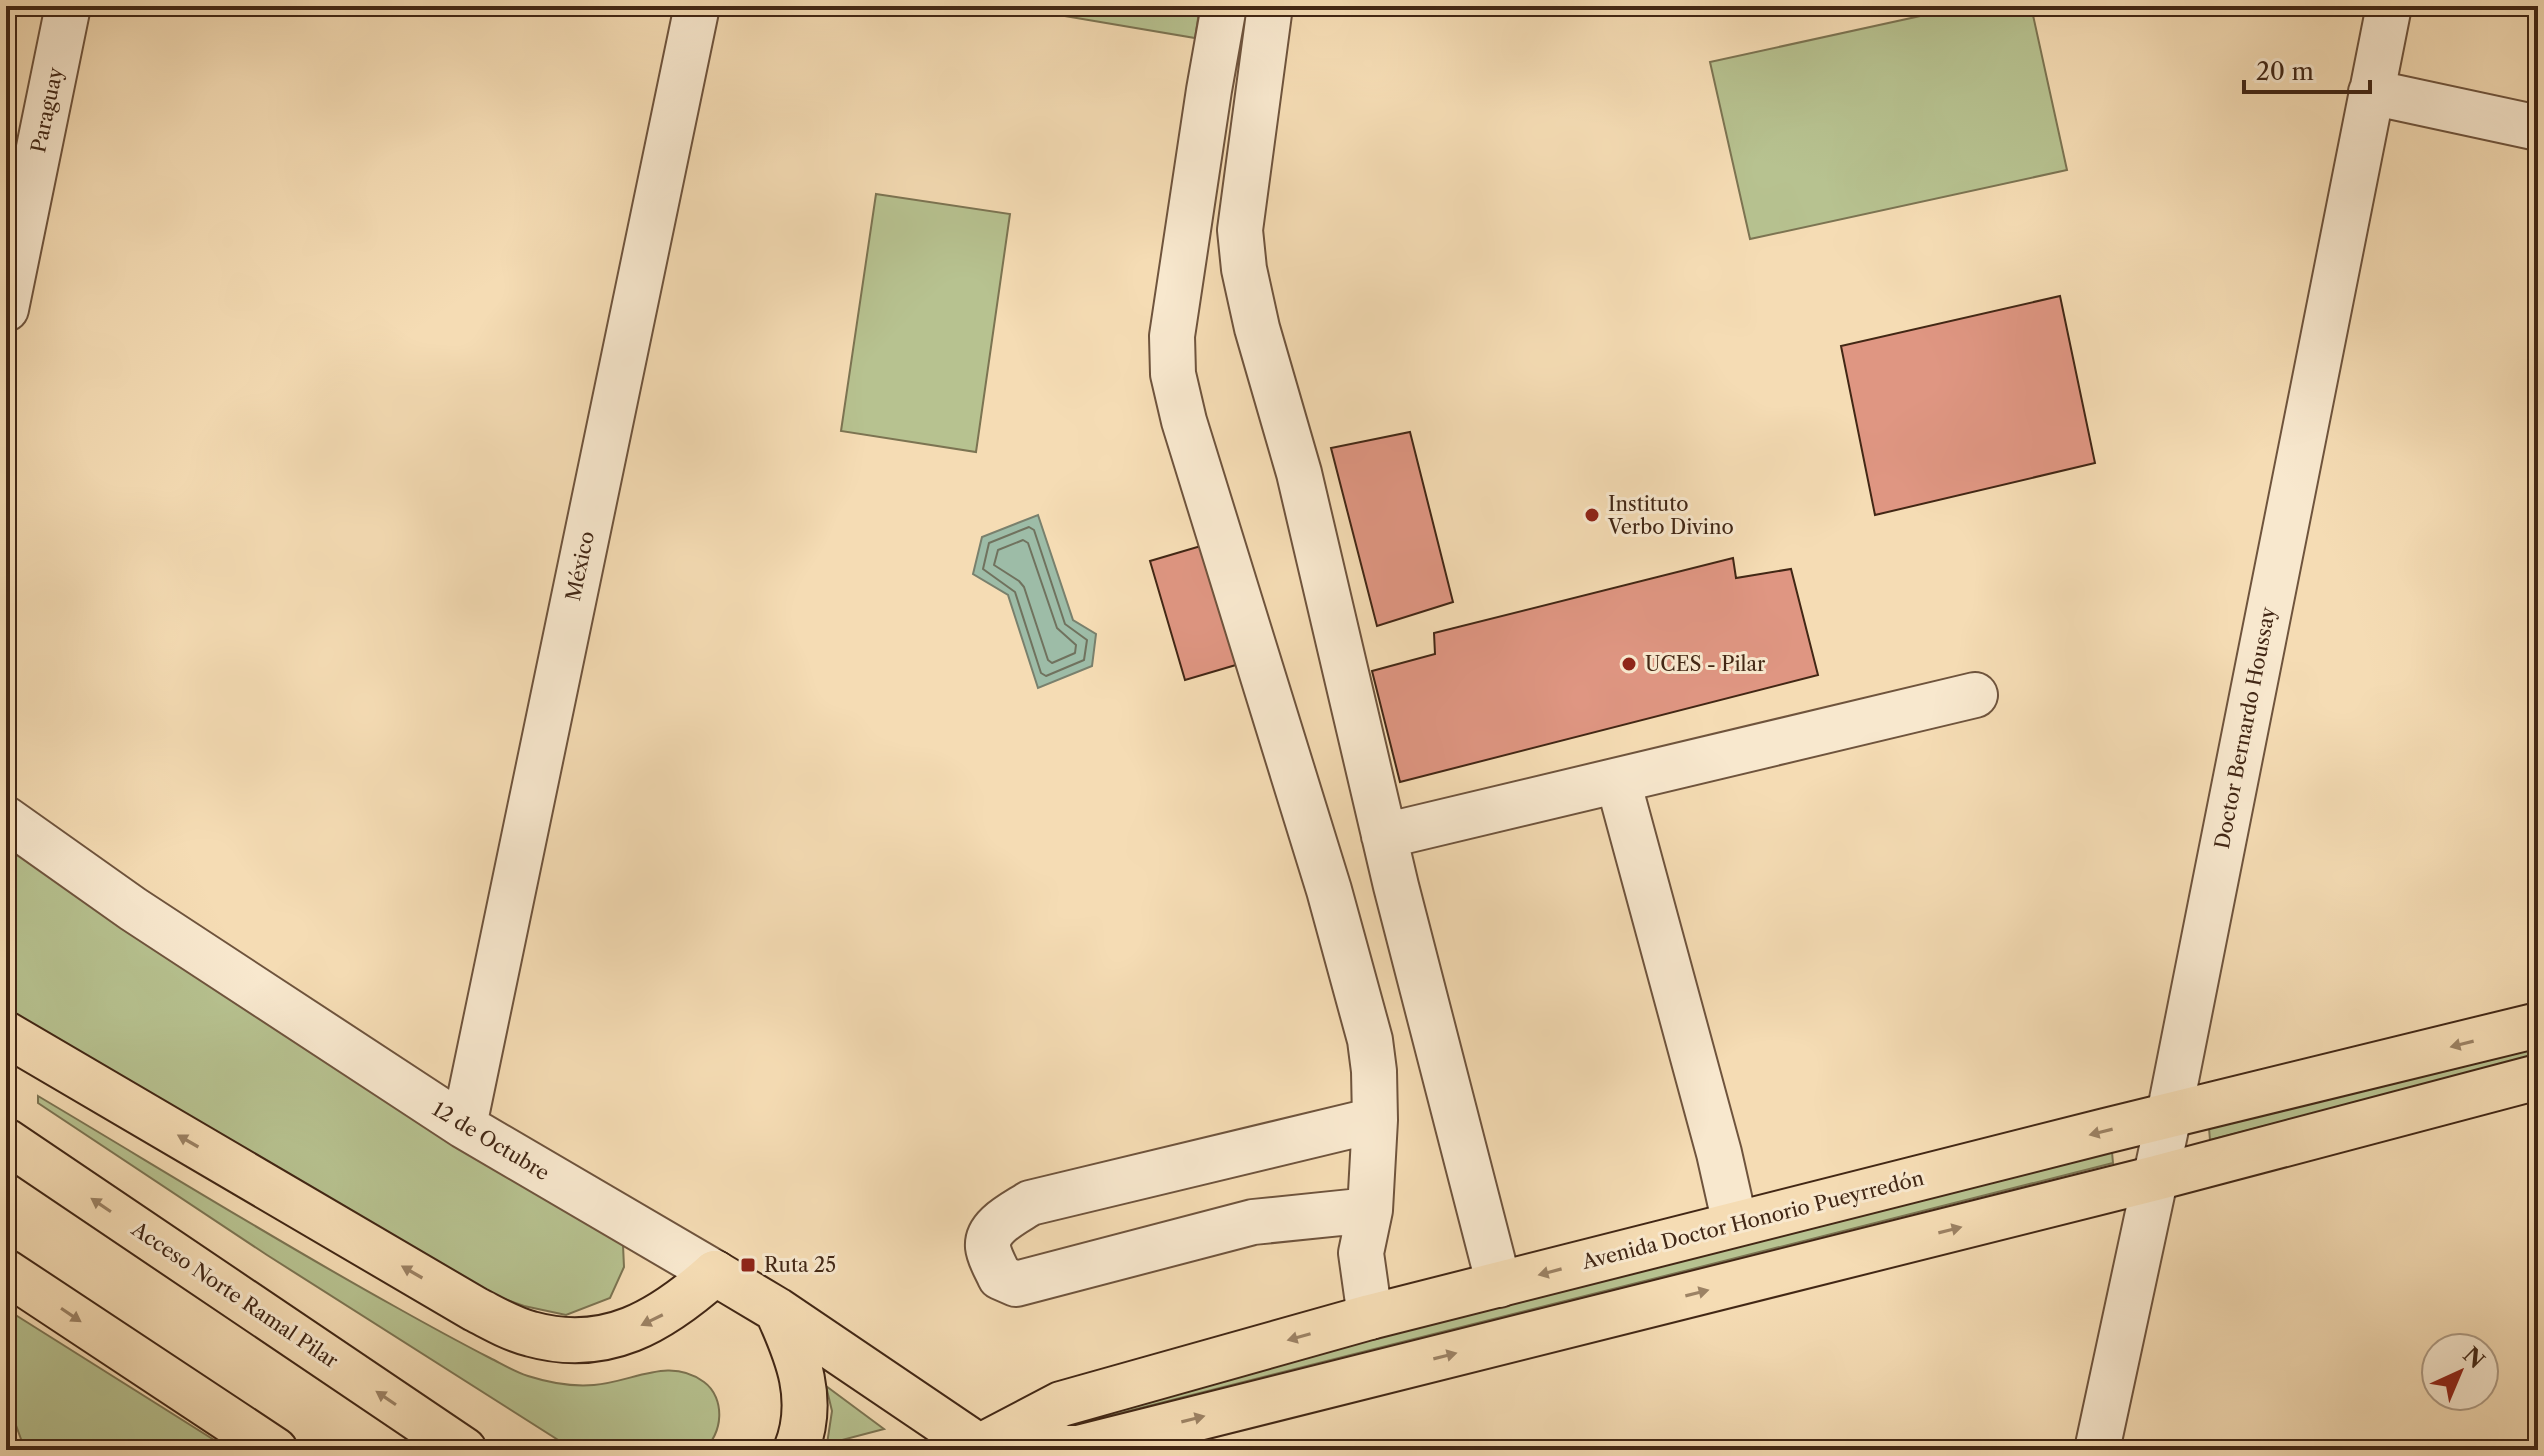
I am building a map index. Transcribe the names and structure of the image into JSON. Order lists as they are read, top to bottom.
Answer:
{
  "streets": {
    "main road": ["12 de Octubre", "Avenida Doctor Honorio Pueyrredón", "Acceso Norte Ramal Pilar"],
    "street": ["Paraguay", "México", "Doctor Bernardo Houssay"]
  },
  "crossings": [
    ["México", "12 de Octubre"],
    ["Doctor Bernardo Houssay", "Avenida Doctor Honorio Pueyrredón"],
    ["12 de Octubre", "Avenida Doctor Honorio Pueyrredón"]
  ],
  "places": {
    "other": ["Instituto Verbo Divino", "UCES - Pilar"],
    "transit": ["Ruta 25"]
  },
  "scale_bar": "20 m",
  "north": "top right"
}
